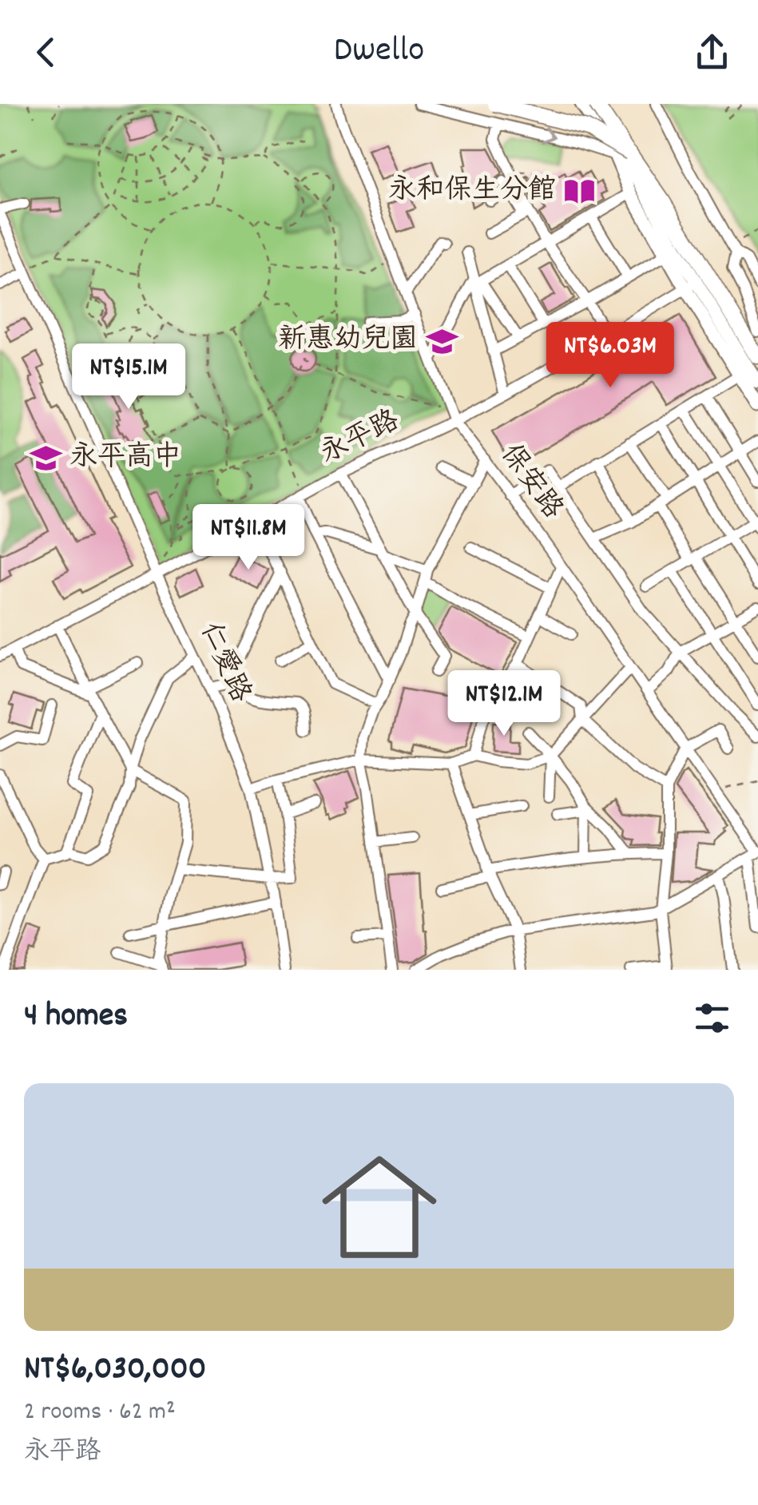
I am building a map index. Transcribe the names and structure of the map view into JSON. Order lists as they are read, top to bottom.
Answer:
{
  "streets": {
    "street": ["永平路", "保安路", "仁愛路"]
  },
  "crossings": [
    ["永平路", "保安路"],
    ["永平路", "仁愛路"]
  ],
  "places": {
    "library": ["永和保生分館"],
    "school or university": ["新惠幼兒園", "永平高中"]
  },
  "page": {
    "header": "Dwello",
    "price": [
      "NT$6.03M",
      "NT$15.1M",
      "NT$11.8M",
      "NT$12.1M"
    ],
    "heading": "4 homes",
    "list": [
      {
        "name": "NT$6,030,000",
        "note": "2 rooms · 62 m² · 永平路"
      }
    ]
  }
}
